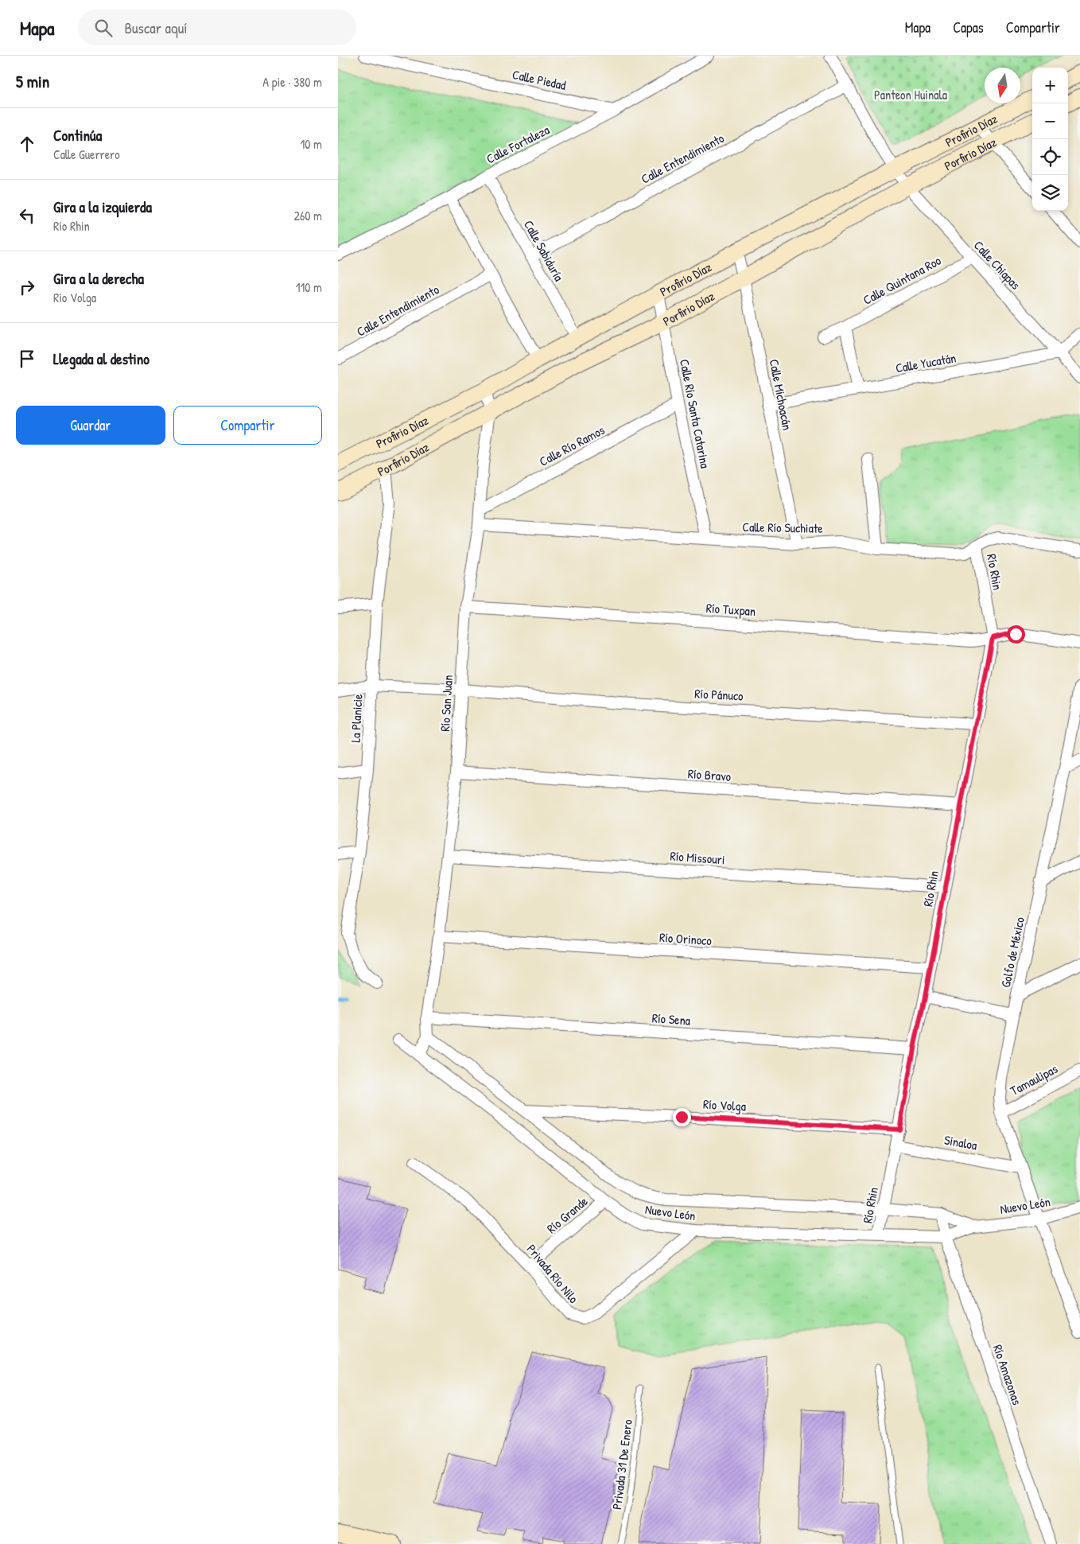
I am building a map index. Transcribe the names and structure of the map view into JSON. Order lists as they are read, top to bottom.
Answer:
{
  "streets": {
    "street": [
      "Calle Piedad",
      "Profirio Díaz",
      "Calle Fortaleza",
      "Porfirio Díaz",
      "Calle Entendimiento",
      "Calle Sabiduría",
      "Calle Chiapas",
      "Calle Quintana Roo",
      "Calle Yucatán",
      "Calle Michoacán",
      "Calle Río Santa Catarina",
      "Calle Río Ramos",
      "Calle Río Suchiate",
      "Río Rhin",
      "Río Tuxpan",
      "Río Pánuco",
      "Río San Juan",
      "La Planicie",
      "Río Bravo",
      "Río Missouri",
      "Río Orinoco",
      "Golfo de México",
      "Río Sena",
      "Tamaulipas",
      "Río Volga",
      "Sinaloa",
      "Nuevo León",
      "Río Grande",
      "Privada Río Nilo",
      "Río Amazonas"
    ],
    "lane": ["Privada 31 De Enero"]
  },
  "crossings": [
    ["Calle Piedad", "Calle Fortaleza"],
    ["Profirio Díaz", "Calle Sabiduría"],
    ["Profirio Díaz", "Calle Chiapas"],
    ["Profirio Díaz", "Calle Michoacán"],
    ["Profirio Díaz", "Calle Río Santa Catarina"],
    ["Profirio Díaz", "Río San Juan"],
    ["Calle Fortaleza", "Calle Sabiduría"],
    ["Porfirio Díaz", "Calle Chiapas"],
    ["Porfirio Díaz", "Calle Michoacán"],
    ["Porfirio Díaz", "Calle Río Santa Catarina"],
    ["Porfirio Díaz", "Río San Juan"],
    ["Porfirio Díaz", "La Planicie"],
    ["Calle Entendimiento", "Calle Sabiduría"],
    ["Calle Entendimiento", "Calle Chiapas"],
    ["Calle Chiapas", "Calle Quintana Roo"],
    ["Calle Chiapas", "Calle Yucatán"],
    ["Calle Yucatán", "Calle Michoacán"],
    ["Calle Michoacán", "Calle Río Suchiate"],
    ["Calle Río Santa Catarina", "Calle Río Ramos"],
    ["Calle Río Santa Catarina", "Calle Río Suchiate"],
    ["Calle Río Ramos", "Río San Juan"],
    ["Calle Río Suchiate", "Río Rhin"],
    ["Calle Río Suchiate", "Río San Juan"],
    ["Río Rhin", "Río Tuxpan"],
    ["Río Rhin", "Río Pánuco"],
    ["Río Rhin", "Río Bravo"],
    ["Río Rhin", "Río Missouri"],
    ["Río Rhin", "Río Orinoco"],
    ["Río Rhin", "Río Sena"],
    ["Río Rhin", "Río Volga"],
    ["Río Rhin", "Sinaloa"],
    ["Río Rhin", "Nuevo León"],
    ["Río Tuxpan", "Río San Juan"],
    ["Río Pánuco", "Río San Juan"],
    ["Río Pánuco", "La Planicie"],
    ["Río San Juan", "Río Bravo"],
    ["Río San Juan", "Río Missouri"],
    ["Río San Juan", "Río Orinoco"],
    ["Río San Juan", "Río Sena"],
    ["Golfo de México", "Tamaulipas"],
    ["Golfo de México", "Sinaloa"],
    ["Golfo de México", "Nuevo León"],
    ["Río Volga", "Nuevo León"],
    ["Nuevo León", "Río Grande"],
    ["Nuevo León", "Privada Río Nilo"],
    ["Nuevo León", "Río Amazonas"],
    ["Río Grande", "Privada Río Nilo"]
  ],
  "parks": ["Panteon Huinala"],
  "north": "bottom",
  "page": {
    "header": "Mapa",
    "search": "Buscar aquí",
    "nav": ["Mapa", "Capas", "Compartir"],
    "heading": ["5 min", "A pie · 380 m"],
    "map_buttons": ["+", "−"],
    "list": [
      ["Continúa", "Calle Guerrero", "10 m"],
      ["Gira a la izquierda", "Río Rhin", "260 m"],
      ["Gira a la derecha", "Río Volga", "110 m"],
      "Llegada al destino"
    ],
    "buttons": ["Guardar", "Compartir"]
  }
}
